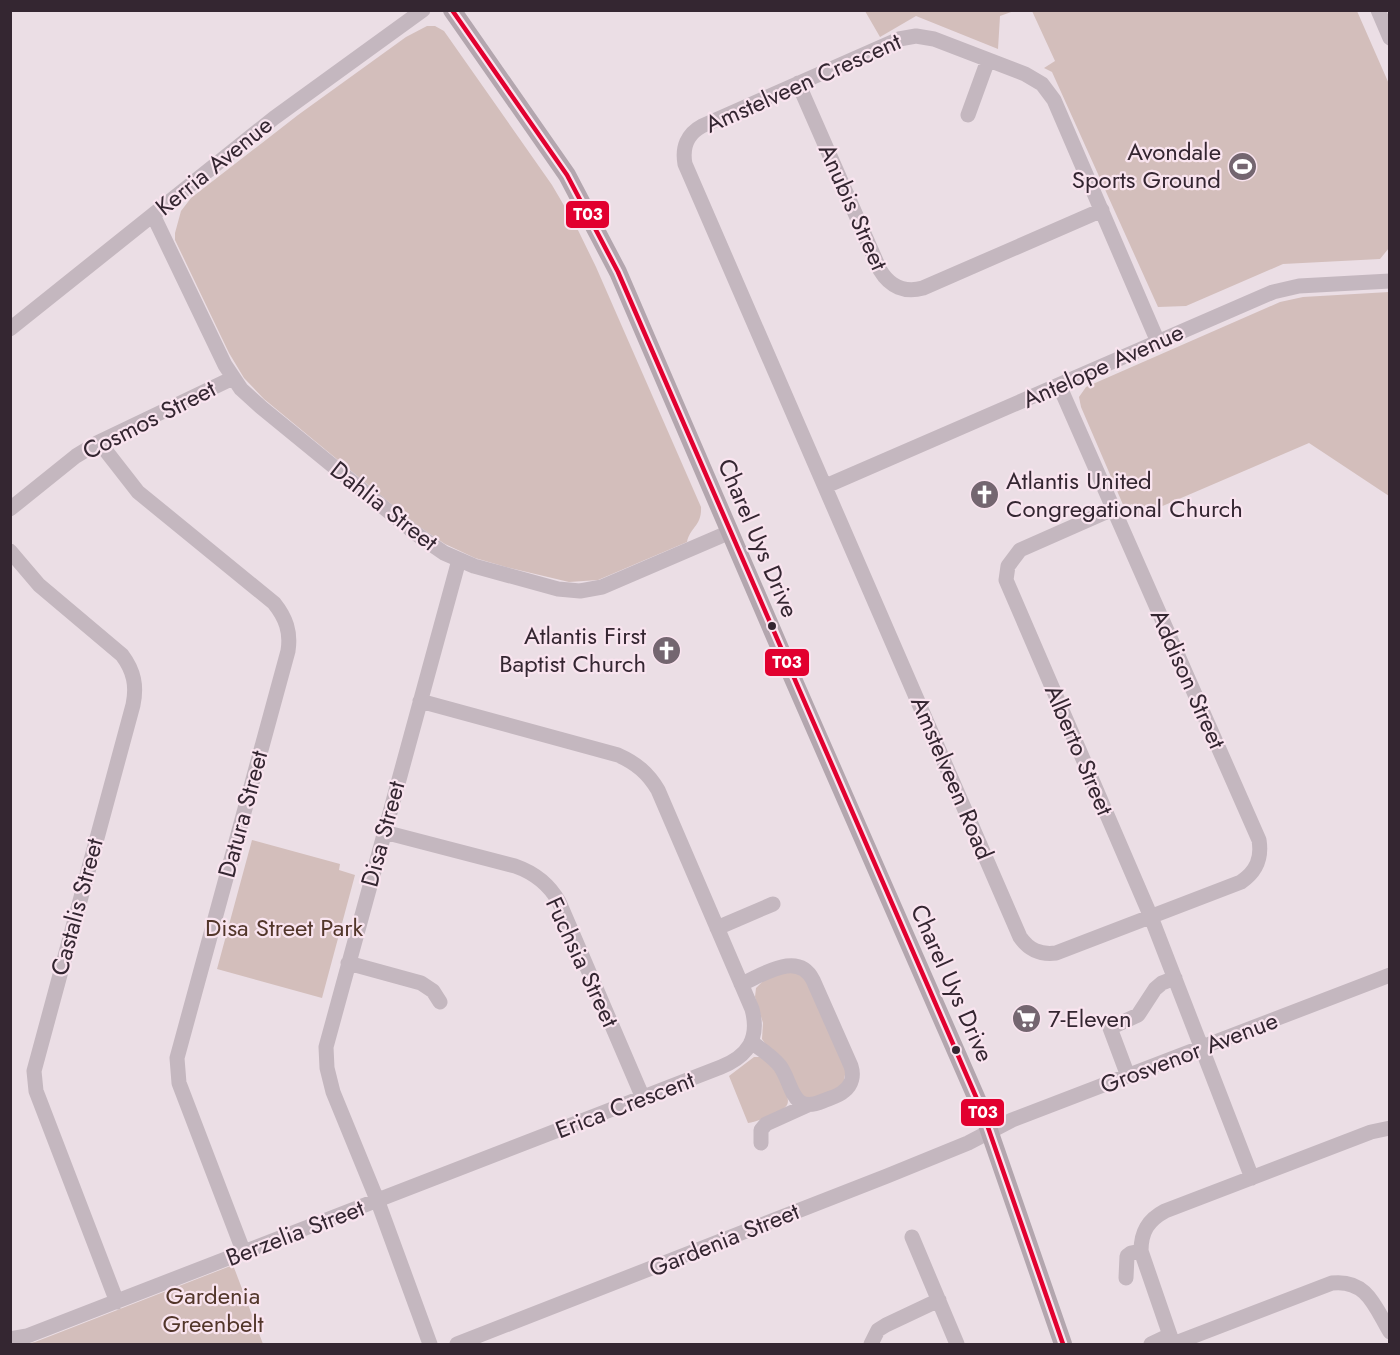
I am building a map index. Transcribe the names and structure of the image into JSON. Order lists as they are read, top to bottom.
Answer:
{
  "streets": {
    "main road": ["Charel Uys Drive"],
    "street": [
      "Amstelveen Crescent",
      "Kerria Avenue",
      "Anubis Street",
      "Antelope Avenue",
      "Cosmos Street",
      "Dahlia Street",
      "Addison Street",
      "Alberto Street",
      "Amstelveen Road",
      "Datura Street",
      "Disa Street",
      "Castalis Street",
      "Fuchsia Street",
      "Grosvenor Avenue",
      "Erica Crescent",
      "Berzelia Street",
      "Gardenia Street"
    ]
  },
  "crossings": [
    ["Amstelveen Crescent", "Anubis Street"],
    ["Amstelveen Crescent", "Antelope Avenue"],
    ["Amstelveen Crescent", "Amstelveen Road"],
    ["Kerria Avenue", "Dahlia Street"],
    ["Antelope Avenue", "Addison Street"],
    ["Antelope Avenue", "Amstelveen Road"],
    ["Cosmos Street", "Dahlia Street"],
    ["Cosmos Street", "Datura Street"],
    ["Dahlia Street", "Charel Uys Drive"],
    ["Dahlia Street", "Disa Street"],
    ["Charel Uys Drive", "Grosvenor Avenue"],
    ["Charel Uys Drive", "Gardenia Street"],
    ["Addison Street", "Alberto Street"],
    ["Addison Street", "Amstelveen Road"],
    ["Alberto Street", "Amstelveen Road"],
    ["Alberto Street", "Grosvenor Avenue"],
    ["Datura Street", "Berzelia Street"],
    ["Disa Street", "Fuchsia Street"],
    ["Disa Street", "Erica Crescent"],
    ["Disa Street", "Berzelia Street"],
    ["Castalis Street", "Berzelia Street"],
    ["Fuchsia Street", "Erica Crescent"],
    ["Grosvenor Avenue", "Gardenia Street"],
    ["Erica Crescent", "Berzelia Street"]
  ],
  "parks": ["Disa Street Park", "Gardenia Greenbelt"],
  "places": {
    "sports": ["Avondale Sports Ground"],
    "church": ["Atlantis United Congregational Church", "Atlantis First Baptist Church"],
    "supermarket": ["7-Eleven"]
  },
  "lines": ["transit line T03"]
}
